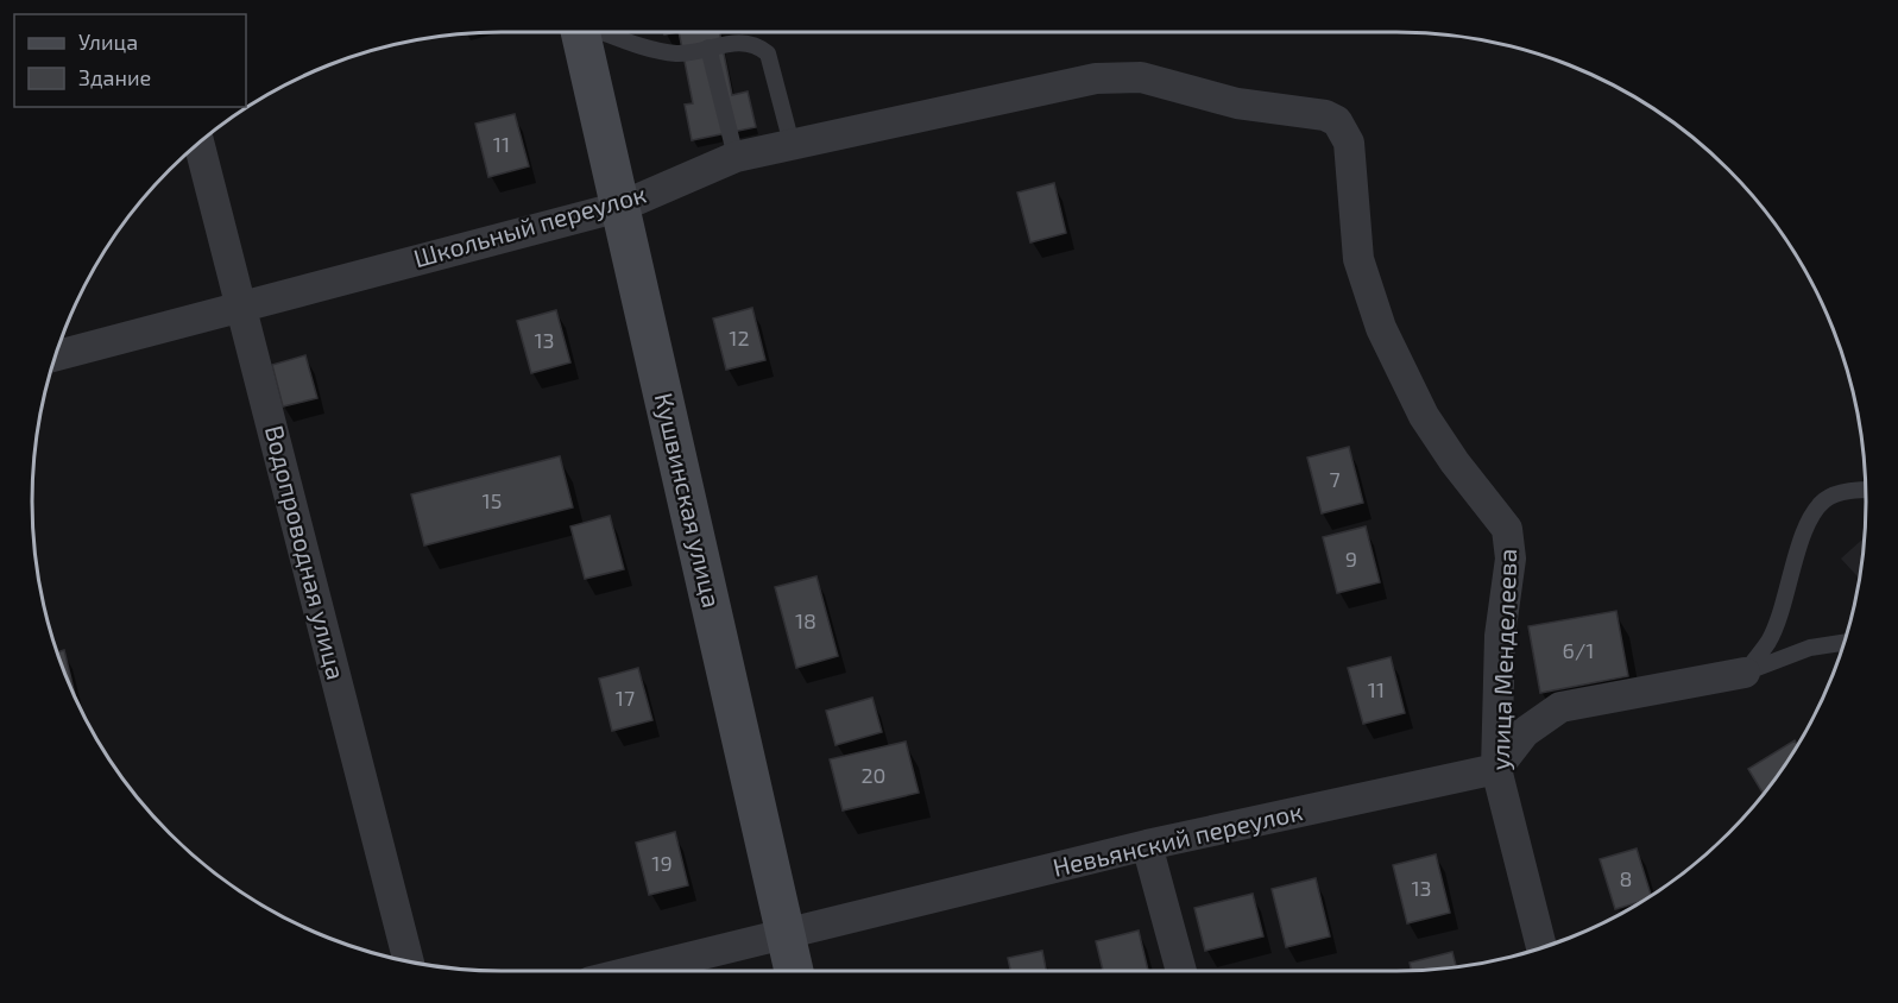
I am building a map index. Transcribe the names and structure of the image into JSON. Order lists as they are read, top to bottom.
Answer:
{
  "streets": {
    "main road": ["Кушвинская улица"],
    "street": [
      "Школьный переулок",
      "Водопроводная улица",
      "улица Менделеева",
      "Невьянский переулок"
    ]
  },
  "crossings": [
    ["Школьный переулок", "Кушвинская улица"],
    ["Школьный переулок", "Водопроводная улица"],
    ["Школьный переулок", "улица Менделеева"],
    ["Кушвинская улица", "Невьянский переулок"],
    ["улица Менделеева", "Невьянский переулок"]
  ],
  "house_numbers": [
    "11",
    "12",
    "13",
    "7",
    "15",
    "9",
    "18",
    "6/1",
    "11",
    "17",
    "20",
    "19",
    "8",
    "13"
  ],
  "legend": ["Улица", "Здание"]
}
